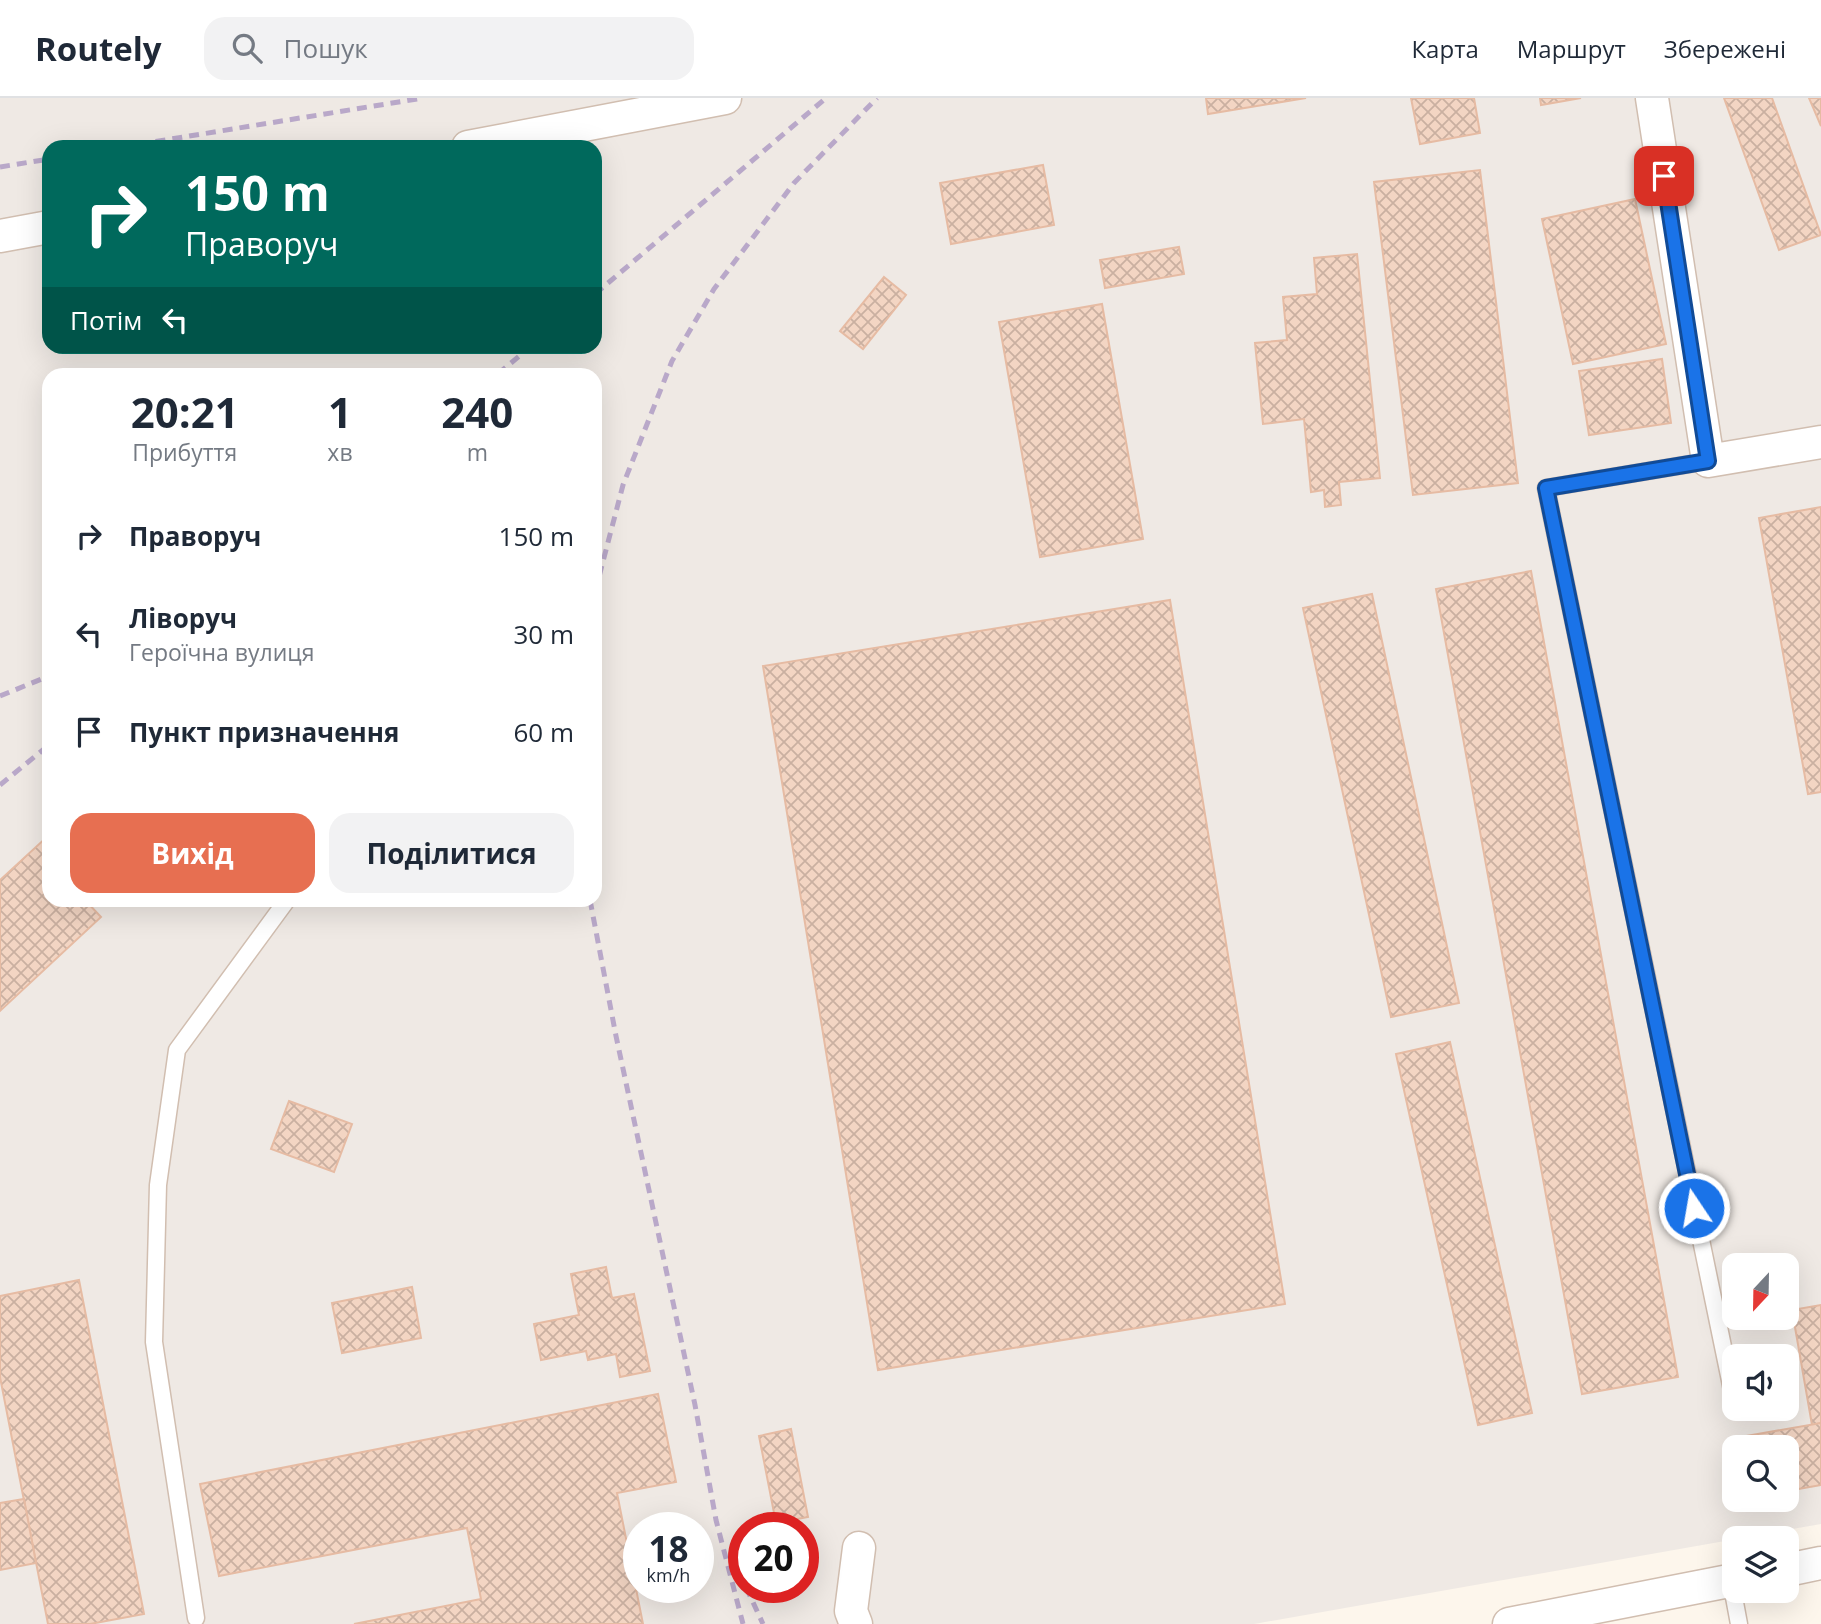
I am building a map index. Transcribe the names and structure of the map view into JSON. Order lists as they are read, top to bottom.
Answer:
{
  "north": "bottom",
  "page": {
    "header": "Routely",
    "search": "Пошук",
    "nav": ["Карта", "Маршрут", "Збережені"],
    "turn": ["150 m", "Праворуч"],
    "then": "Потім",
    "eta": [
      "20:21",
      "Прибуття",
      "1",
      "хв",
      "240",
      "m"
    ],
    "list": [
      {
        "name": "Праворуч",
        "value": "150 m"
      },
      {
        "name": "Ліворуч",
        "note": "Героїчна вулиця",
        "value": "30 m"
      },
      {
        "name": "Пункт призначення",
        "value": "60 m"
      }
    ],
    "buttons": ["Вихід", "Поділитися"],
    "speed": "18 km/h",
    "limit": "20"
  }
}
